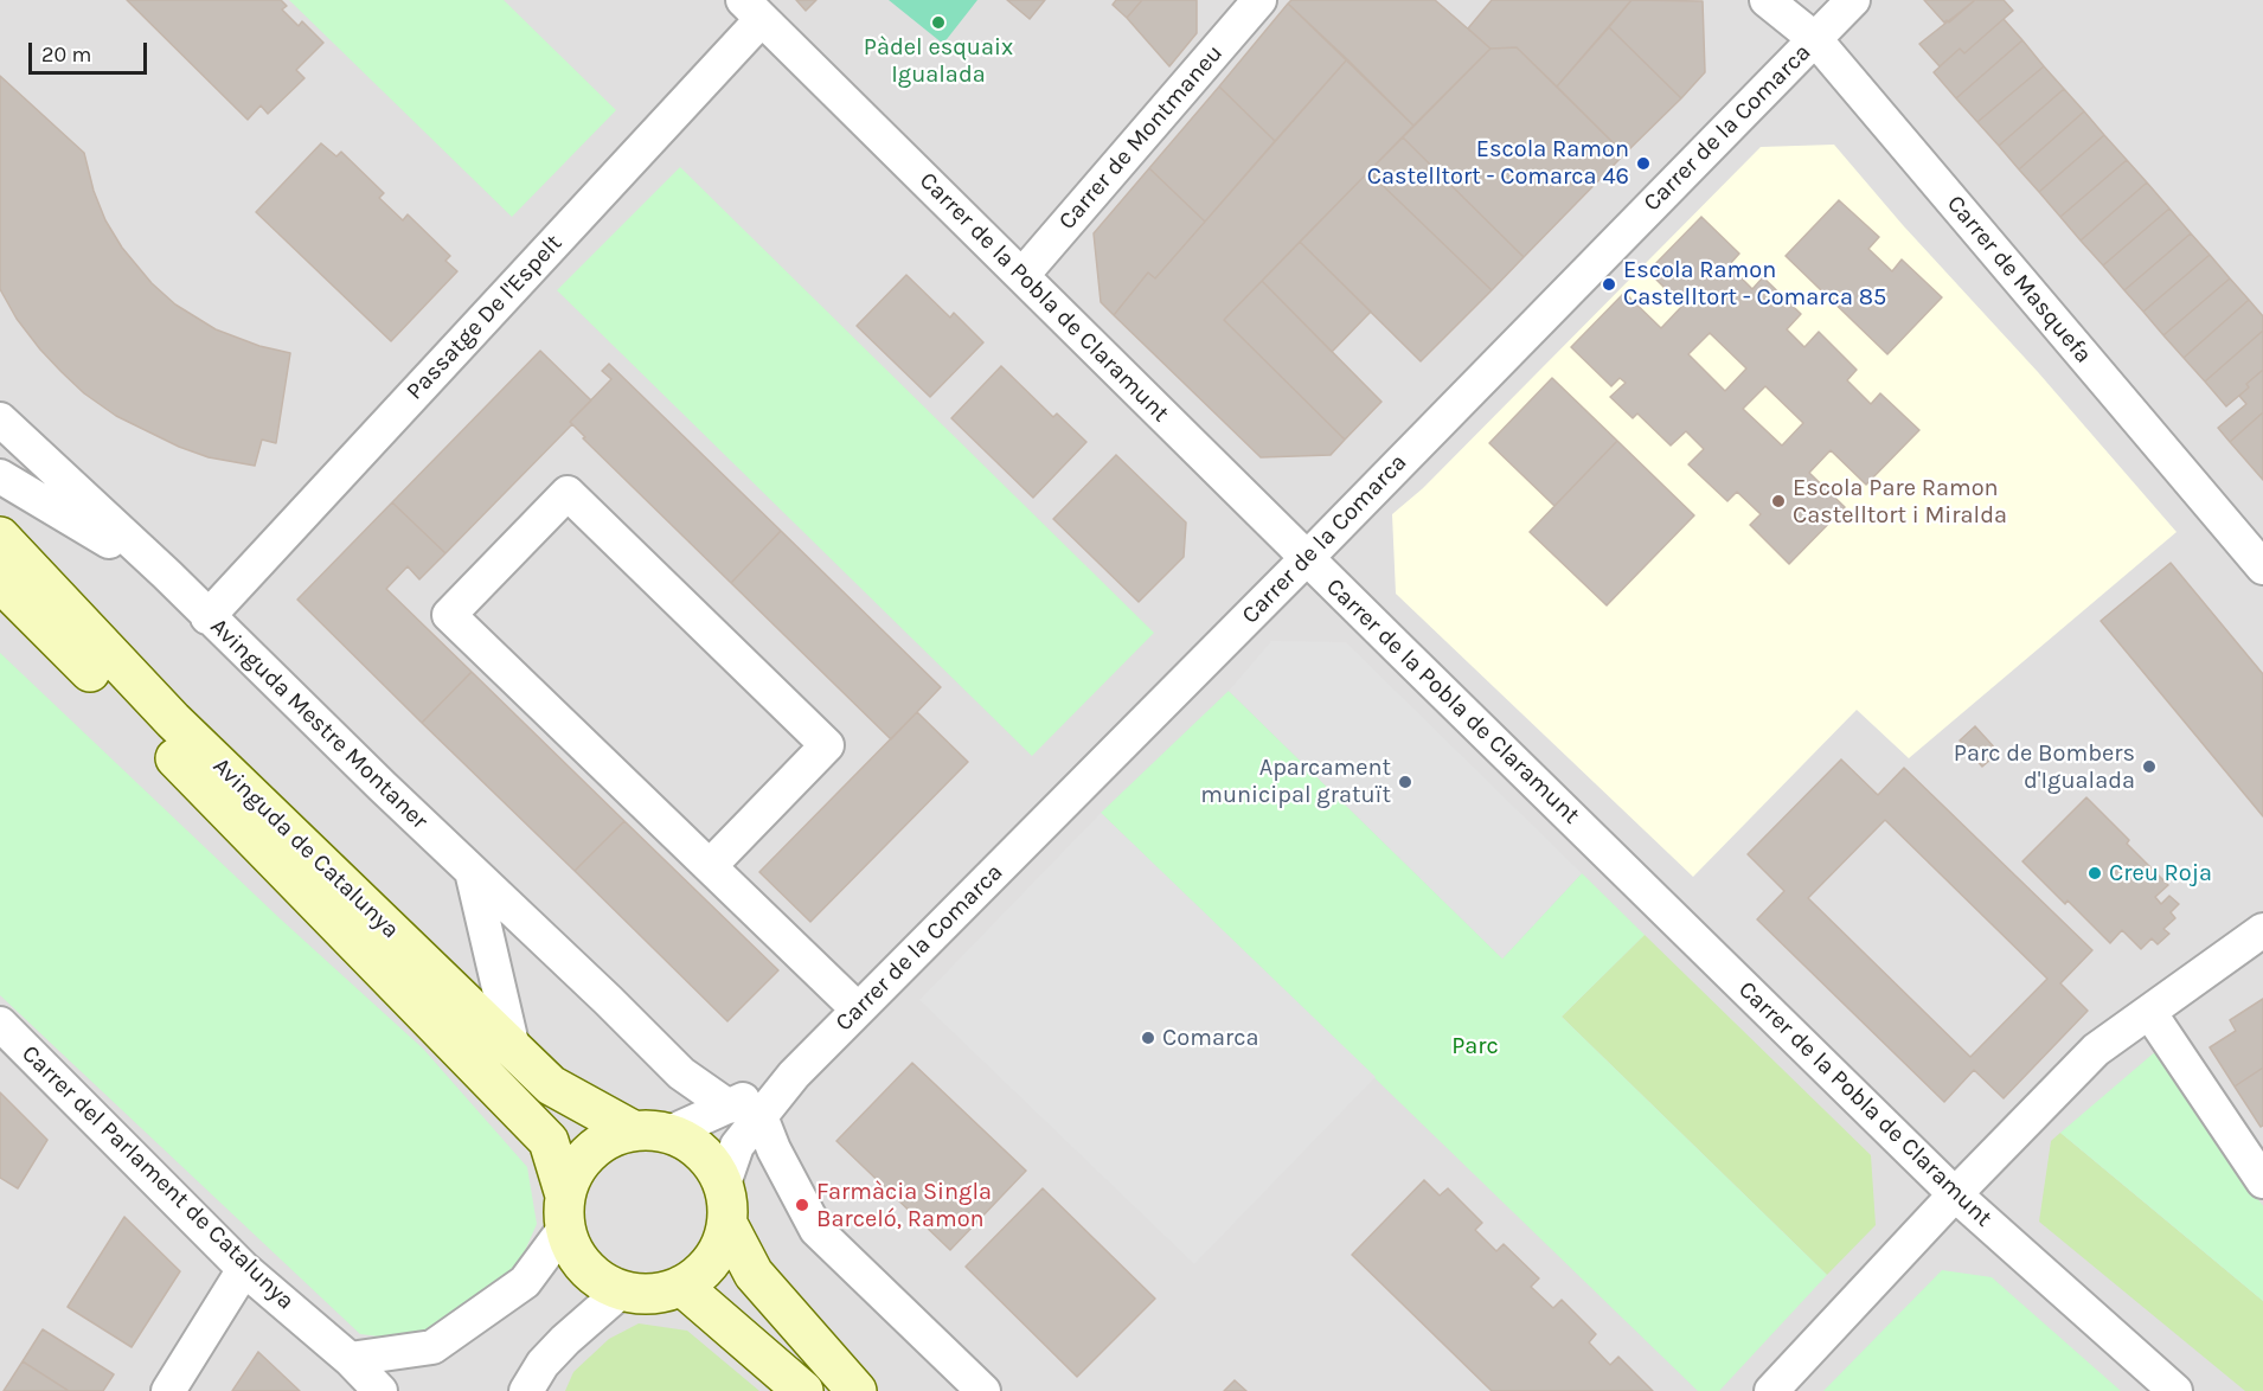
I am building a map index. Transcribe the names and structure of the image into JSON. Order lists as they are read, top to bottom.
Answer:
{
  "streets": {
    "street": [
      "Carrer de la Comarca",
      "Carrer de Montmaneu",
      "Carrer de Masquefa",
      "Carrer de la Pobla de Claramunt",
      "Passatge De l'Espelt",
      "Avinguda Mestre Montaner",
      "Avinguda de Catalunya",
      "Carrer del Parlament de Catalunya"
    ]
  },
  "crossings": [
    ["Carrer de la Comarca", "Carrer de Masquefa"],
    ["Carrer de la Comarca", "Carrer de la Pobla de Claramunt"],
    ["Carrer de la Comarca", "Avinguda Mestre Montaner"],
    ["Carrer de la Comarca", "Avinguda de Catalunya"],
    ["Carrer de Montmaneu", "Carrer de la Pobla de Claramunt"],
    ["Carrer de la Pobla de Claramunt", "Passatge De l'Espelt"],
    ["Passatge De l'Espelt", "Avinguda Mestre Montaner"]
  ],
  "parks": ["Parc"],
  "places": [
    "Pàdel esquaix Igualada",
    "Escola Ramon Castelltort - Comarca 46",
    "Escola Ramon Castelltort - Comarca 85",
    "Escola Pare Ramon Castelltort i Miralda",
    "Parc de Bombers d'Igualada",
    "Aparcament municipal gratuït",
    "Creu Roja",
    "Comarca",
    "Farmàcia Singla Barceló, Ramon"
  ],
  "scale_bar": "20 m"
}
